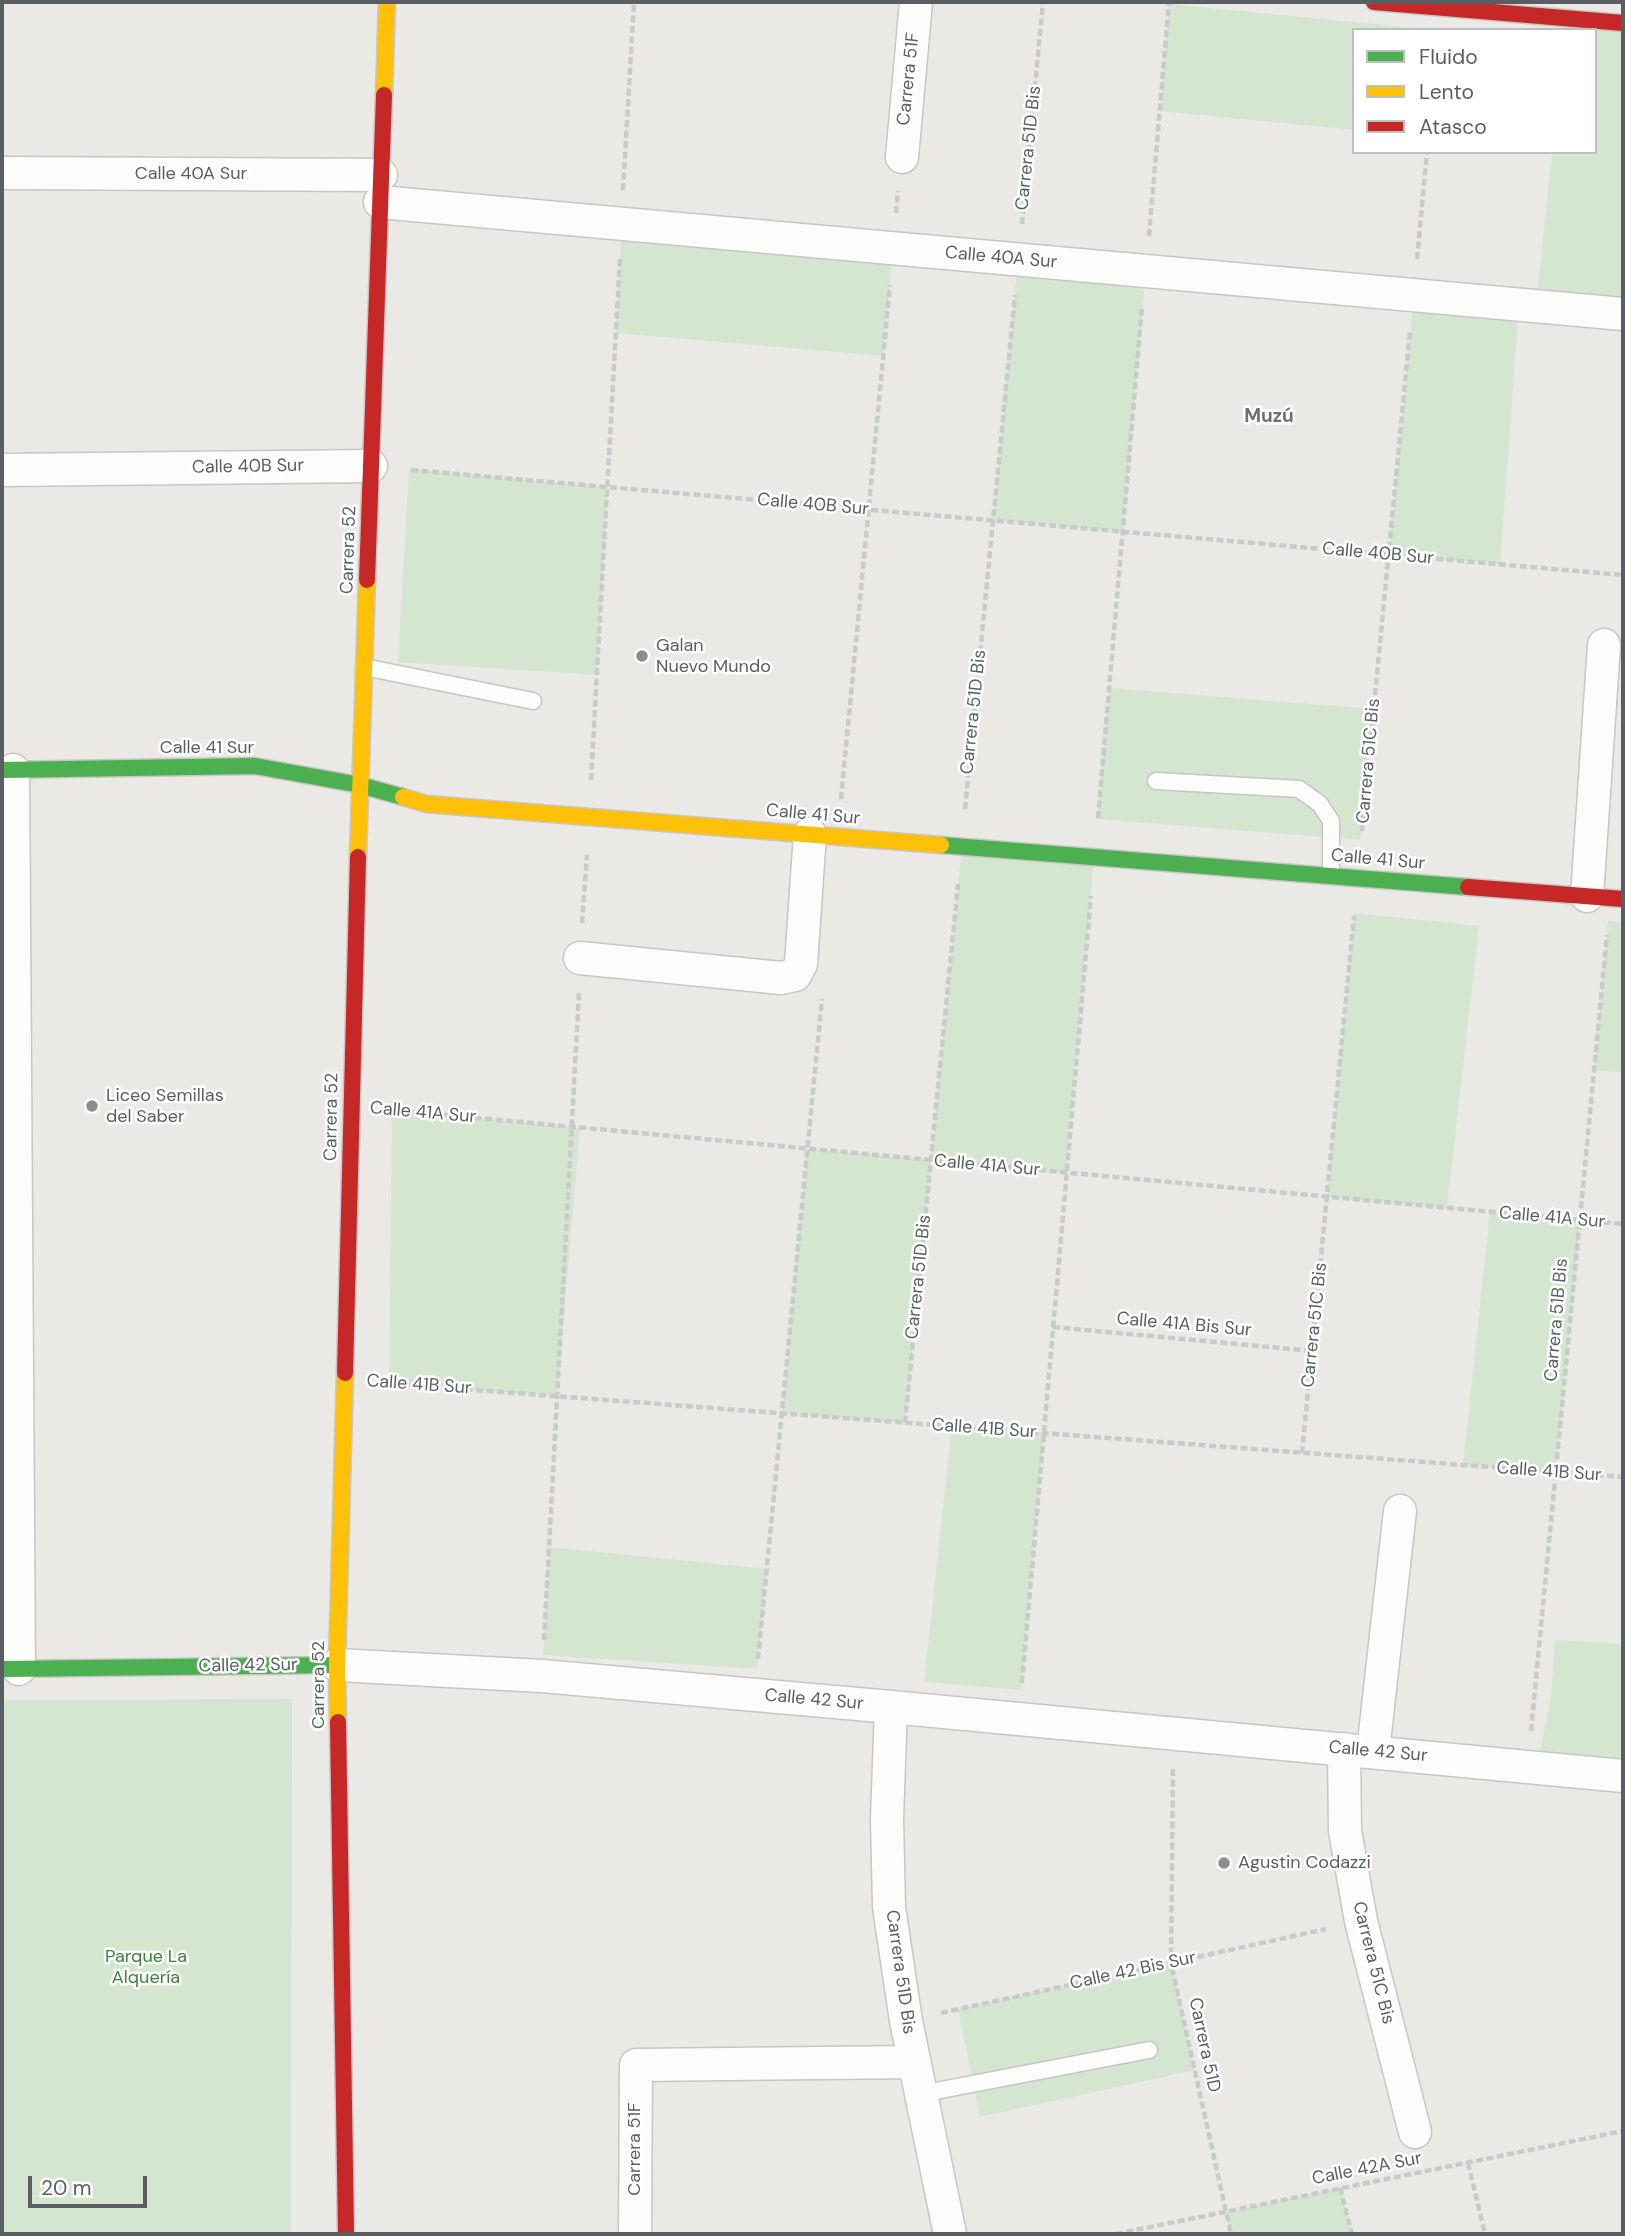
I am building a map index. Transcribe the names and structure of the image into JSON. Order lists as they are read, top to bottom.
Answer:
{
  "streets": {
    "street": [
      "Carrera 51F",
      "Carrera 51D Bis",
      "Calle 40A Sur",
      "Calle 40B Sur",
      "Carrera 52",
      "Calle 41 Sur",
      "Carrera 51C Bis",
      "Calle 42 Sur"
    ],
    "path": [
      "Calle 41A Sur",
      "Carrera 51B Bis",
      "Calle 41A Bis Sur",
      "Calle 41B Sur",
      "Calle 42 Bis Sur",
      "Carrera 51D",
      "Calle 42A Sur"
    ]
  },
  "crossings": [
    ["Carrera 51F", "Carrera 51D Bis"],
    ["Carrera 51D Bis", "Calle 40A Sur"],
    ["Carrera 51D Bis", "Calle 40B Sur"],
    ["Carrera 51D Bis", "Calle 41 Sur"],
    ["Carrera 51D Bis", "Calle 41A Sur"],
    ["Carrera 51D Bis", "Calle 41B Sur"],
    ["Carrera 51D Bis", "Calle 42 Sur"],
    ["Carrera 51D Bis", "Calle 42 Bis Sur"],
    ["Calle 40A Sur", "Carrera 52"],
    ["Calle 40A Sur", "Carrera 51C Bis"],
    ["Calle 40B Sur", "Carrera 52"],
    ["Calle 40B Sur", "Carrera 51C Bis"],
    ["Carrera 52", "Calle 41 Sur"],
    ["Carrera 52", "Calle 41A Sur"],
    ["Carrera 52", "Calle 41B Sur"],
    ["Carrera 52", "Calle 42 Sur"],
    ["Calle 41 Sur", "Carrera 51C Bis"],
    ["Calle 41 Sur", "Carrera 51B Bis"],
    ["Carrera 51C Bis", "Calle 41A Sur"],
    ["Carrera 51C Bis", "Calle 41A Bis Sur"],
    ["Carrera 51C Bis", "Calle 41B Sur"],
    ["Carrera 51C Bis", "Calle 42 Sur"],
    ["Carrera 51C Bis", "Calle 42 Bis Sur"],
    ["Calle 41A Sur", "Carrera 51B Bis"],
    ["Carrera 51B Bis", "Calle 41B Sur"],
    ["Carrera 51B Bis", "Calle 42 Sur"],
    ["Calle 42 Sur", "Carrera 51D"],
    ["Calle 42 Bis Sur", "Carrera 51D"],
    ["Carrera 51D", "Calle 42A Sur"]
  ],
  "districts": ["Muzú"],
  "parks": ["Parque La Alquería"],
  "places": ["Galan Nuevo Mundo", "Liceo Semillas del Saber", "Agustin Codazzi"],
  "legend": ["Fluido", "Lento", "Atasco"],
  "scale_bar": "20 m"
}
